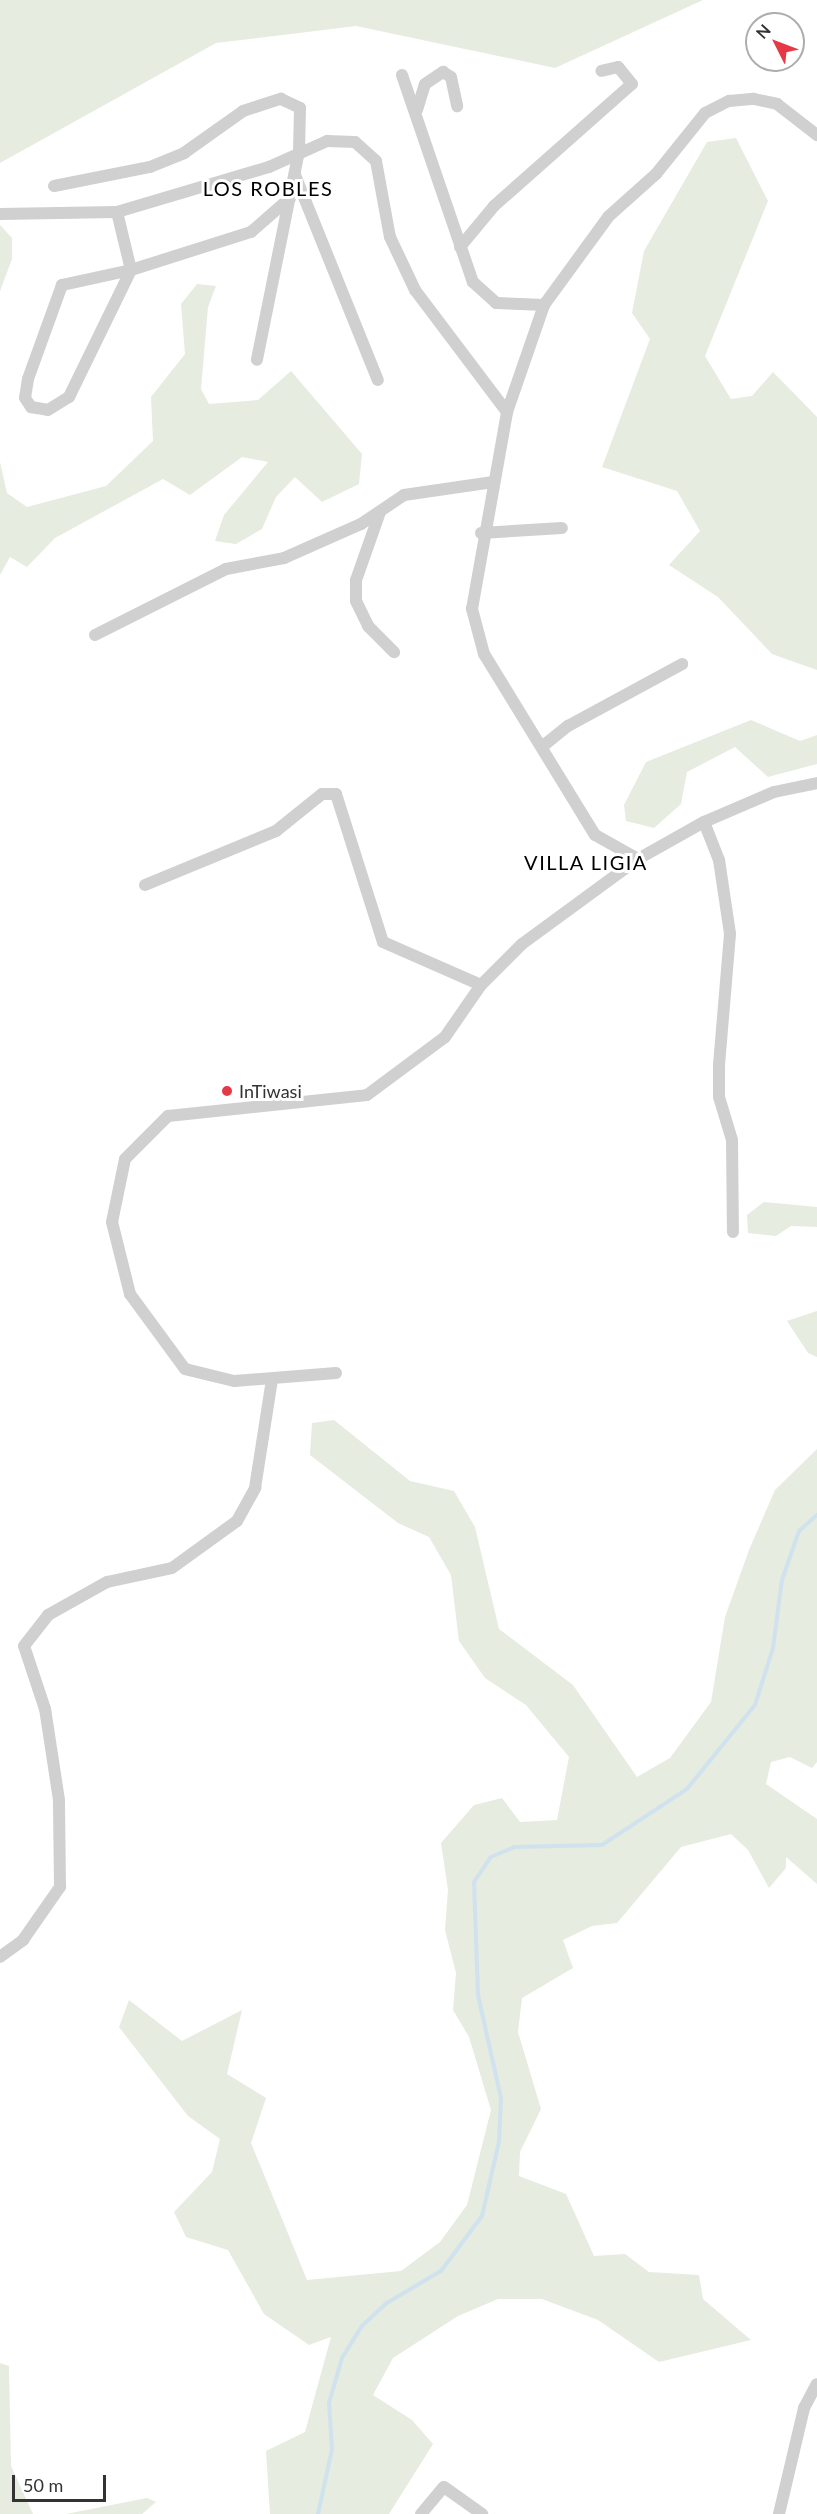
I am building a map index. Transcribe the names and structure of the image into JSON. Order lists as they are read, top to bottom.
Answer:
{
  "districts": ["LOS ROBLES", "VILLA LIGIA"],
  "places": ["InTiwasi"],
  "scale_bar": "50 m",
  "north": "top left"
}
